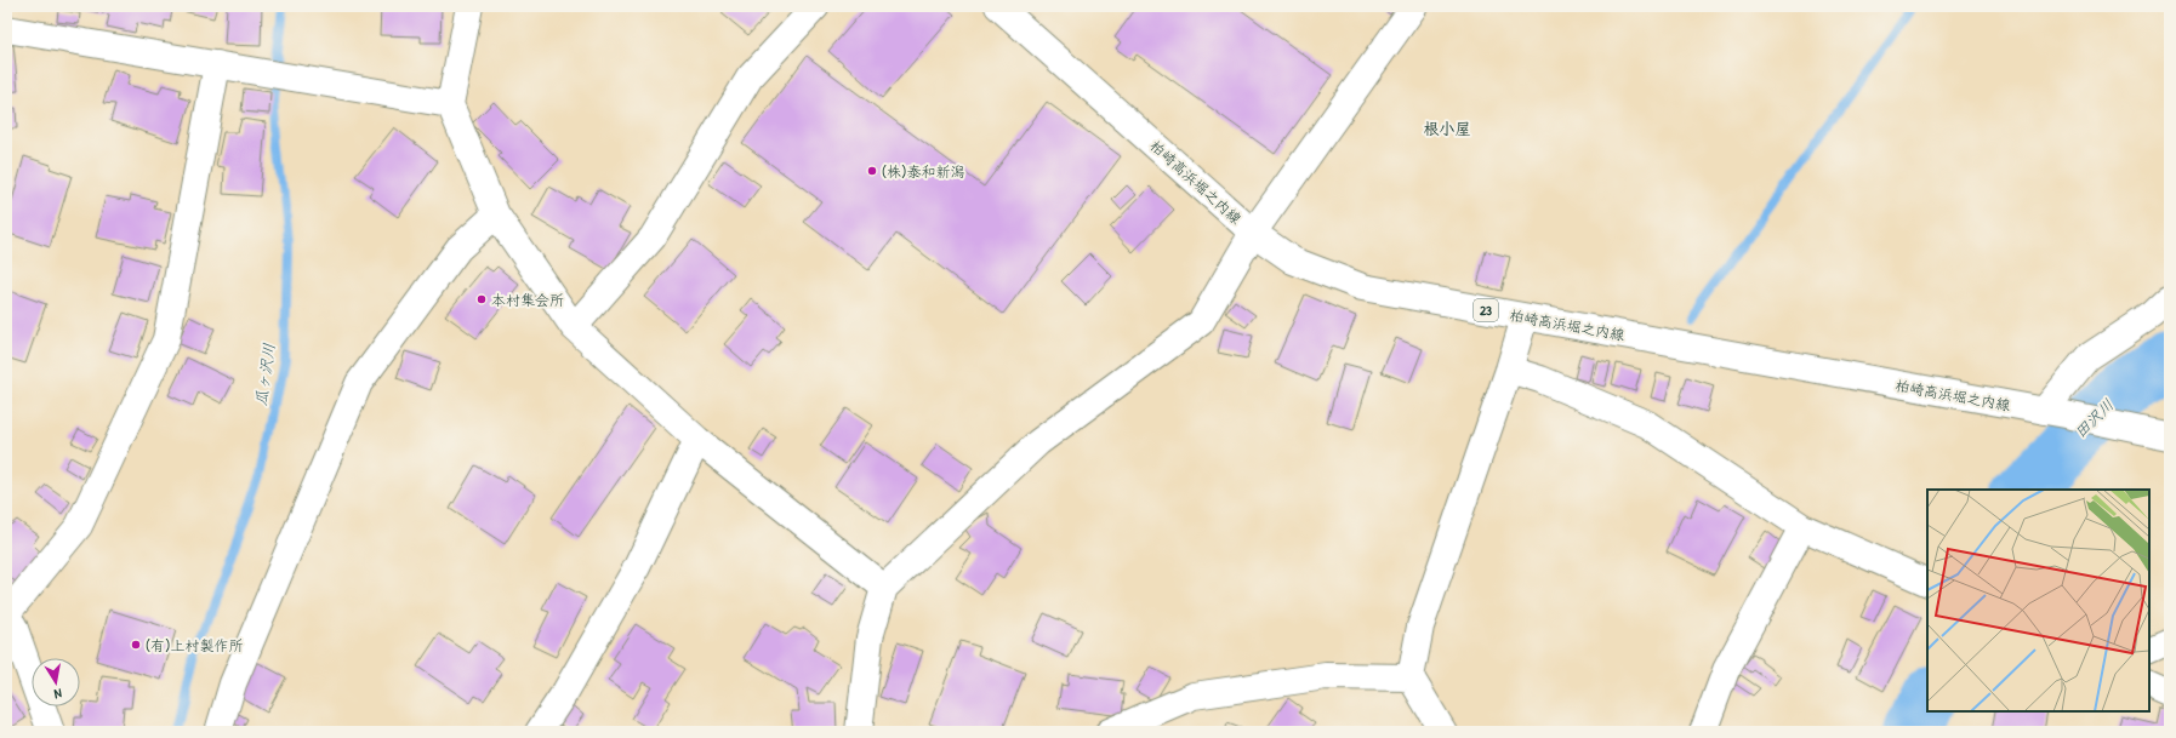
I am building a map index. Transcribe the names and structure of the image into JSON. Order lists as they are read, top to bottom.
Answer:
{
  "streets": {
    "street": ["柏崎高浜堀之内線", "23"]
  },
  "districts": ["根小屋"],
  "water": ["瓜ヶ沢川", "田沢川"],
  "places": ["(株)泰和新潟", "本村集会所", "(有)上村製作所"],
  "north": "bottom"
}
